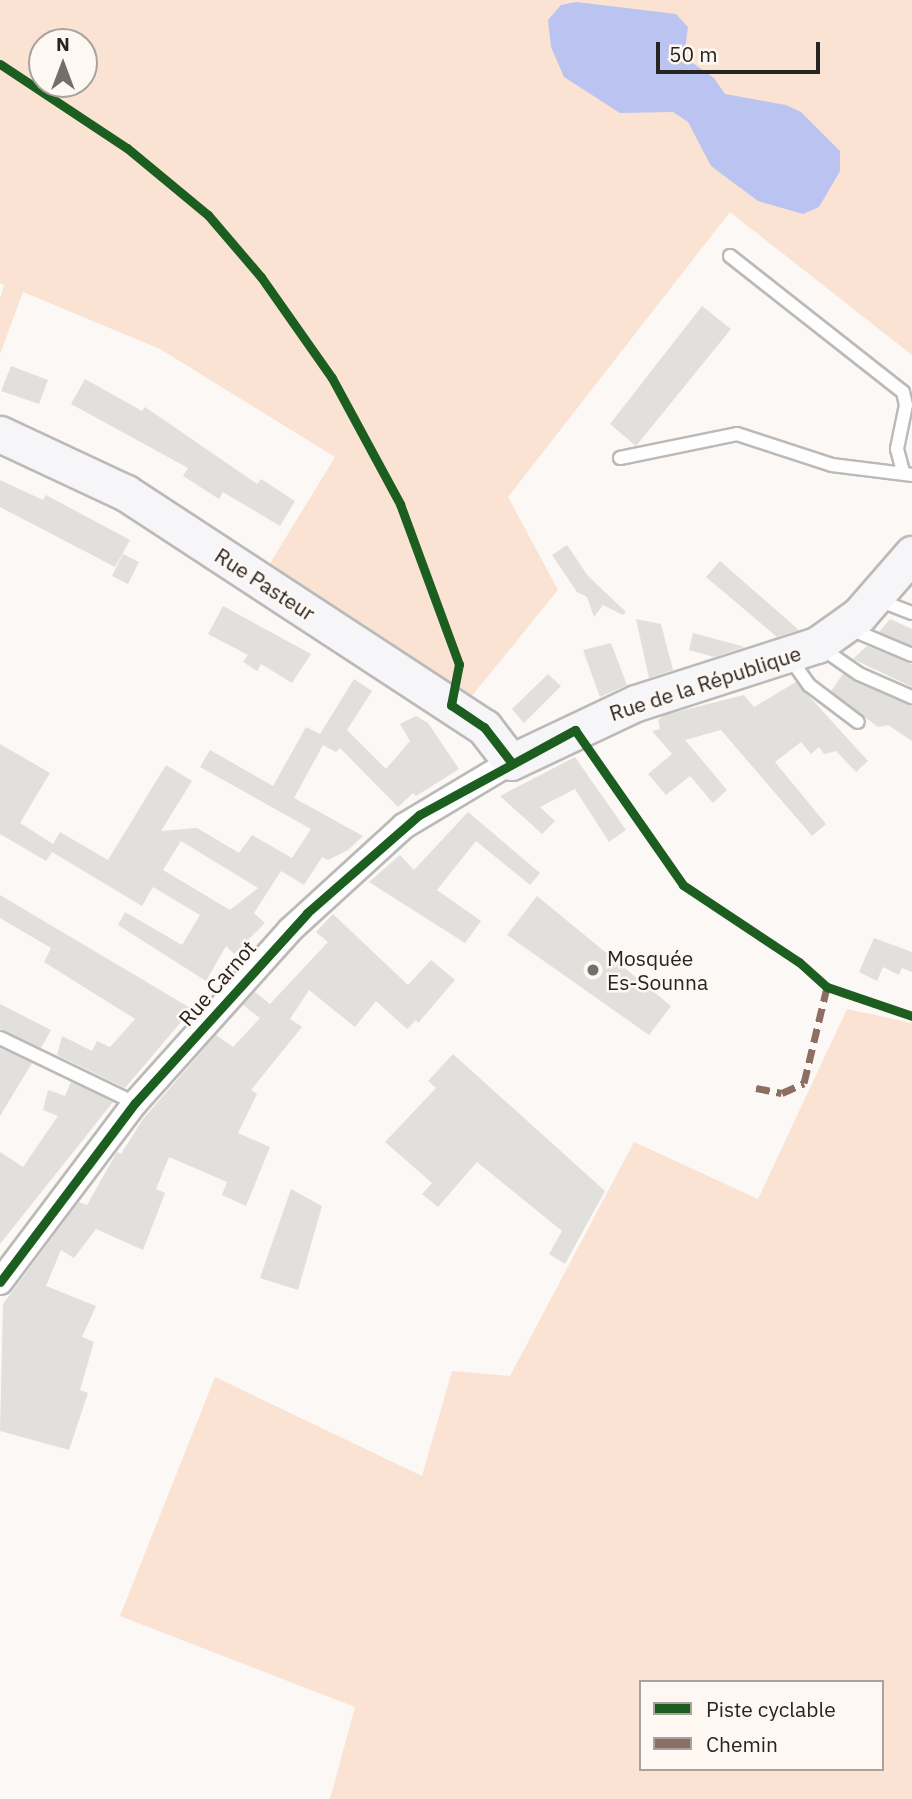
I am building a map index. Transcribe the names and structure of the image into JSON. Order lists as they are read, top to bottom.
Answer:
{
  "streets": {
    "street": ["Rue Pasteur", "Rue de la République", "Rue Carnot"]
  },
  "crossings": [
    ["Rue Pasteur", "Rue de la République"],
    ["Rue Pasteur", "Rue Carnot"],
    ["Rue de la République", "Rue Carnot"]
  ],
  "places": ["Mosquée Es-Sounna"],
  "legend": ["Piste cyclable", "Chemin"],
  "scale_bar": "50 m",
  "north": "top"
}
